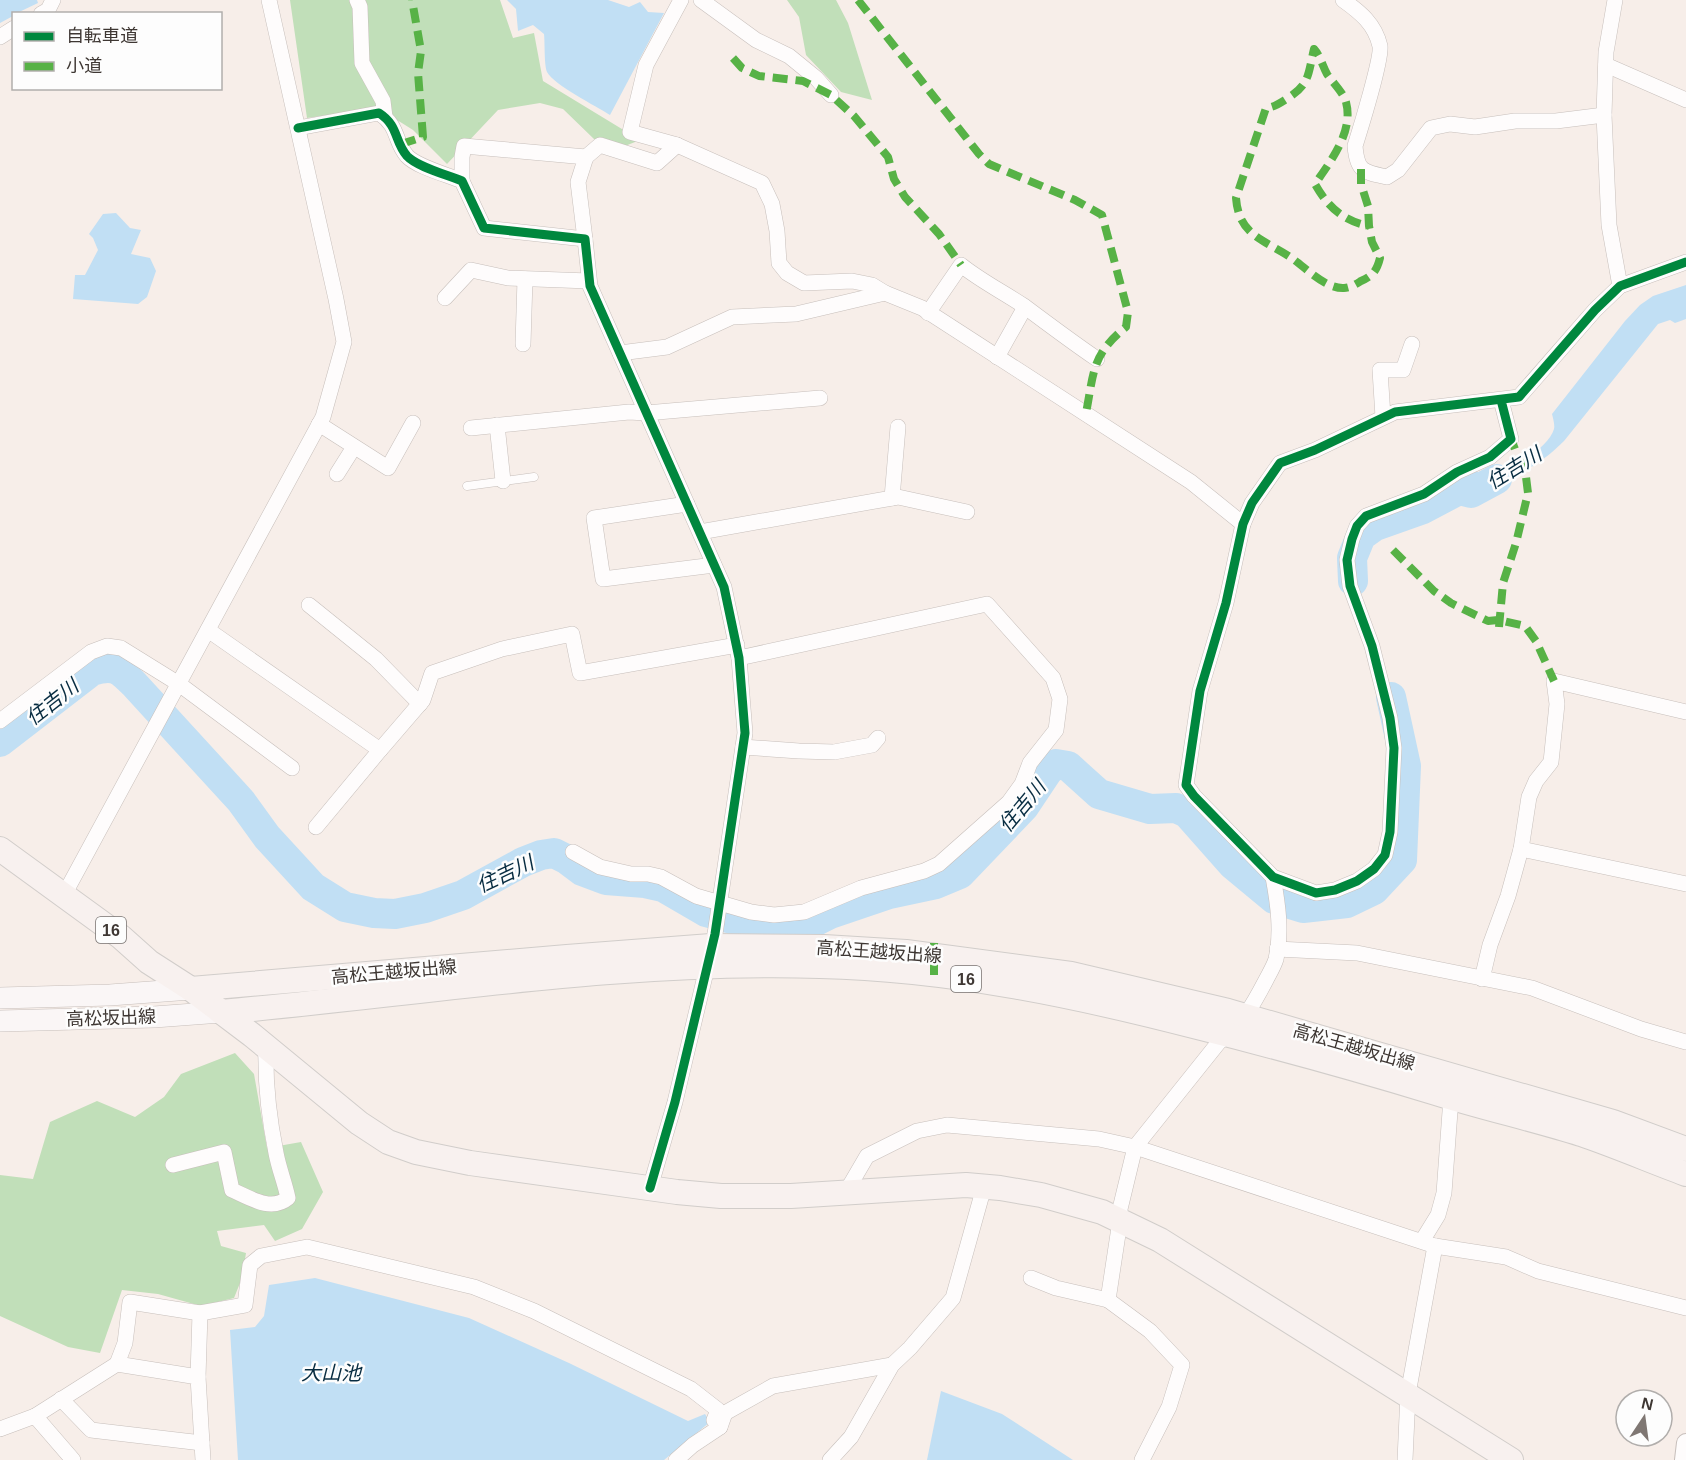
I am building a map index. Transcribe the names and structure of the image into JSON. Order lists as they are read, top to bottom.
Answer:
{
  "streets": {
    "main road": ["16", "高松王越坂出線", "高松坂出線"]
  },
  "crossings": [
    ["16", "高松王越坂出線"],
    ["16", "高松坂出線"],
    ["高松王越坂出線", "高松坂出線"]
  ],
  "water": ["住吉川", "大山池"],
  "legend": ["自転車道", "小道"],
  "north": "top"
}
